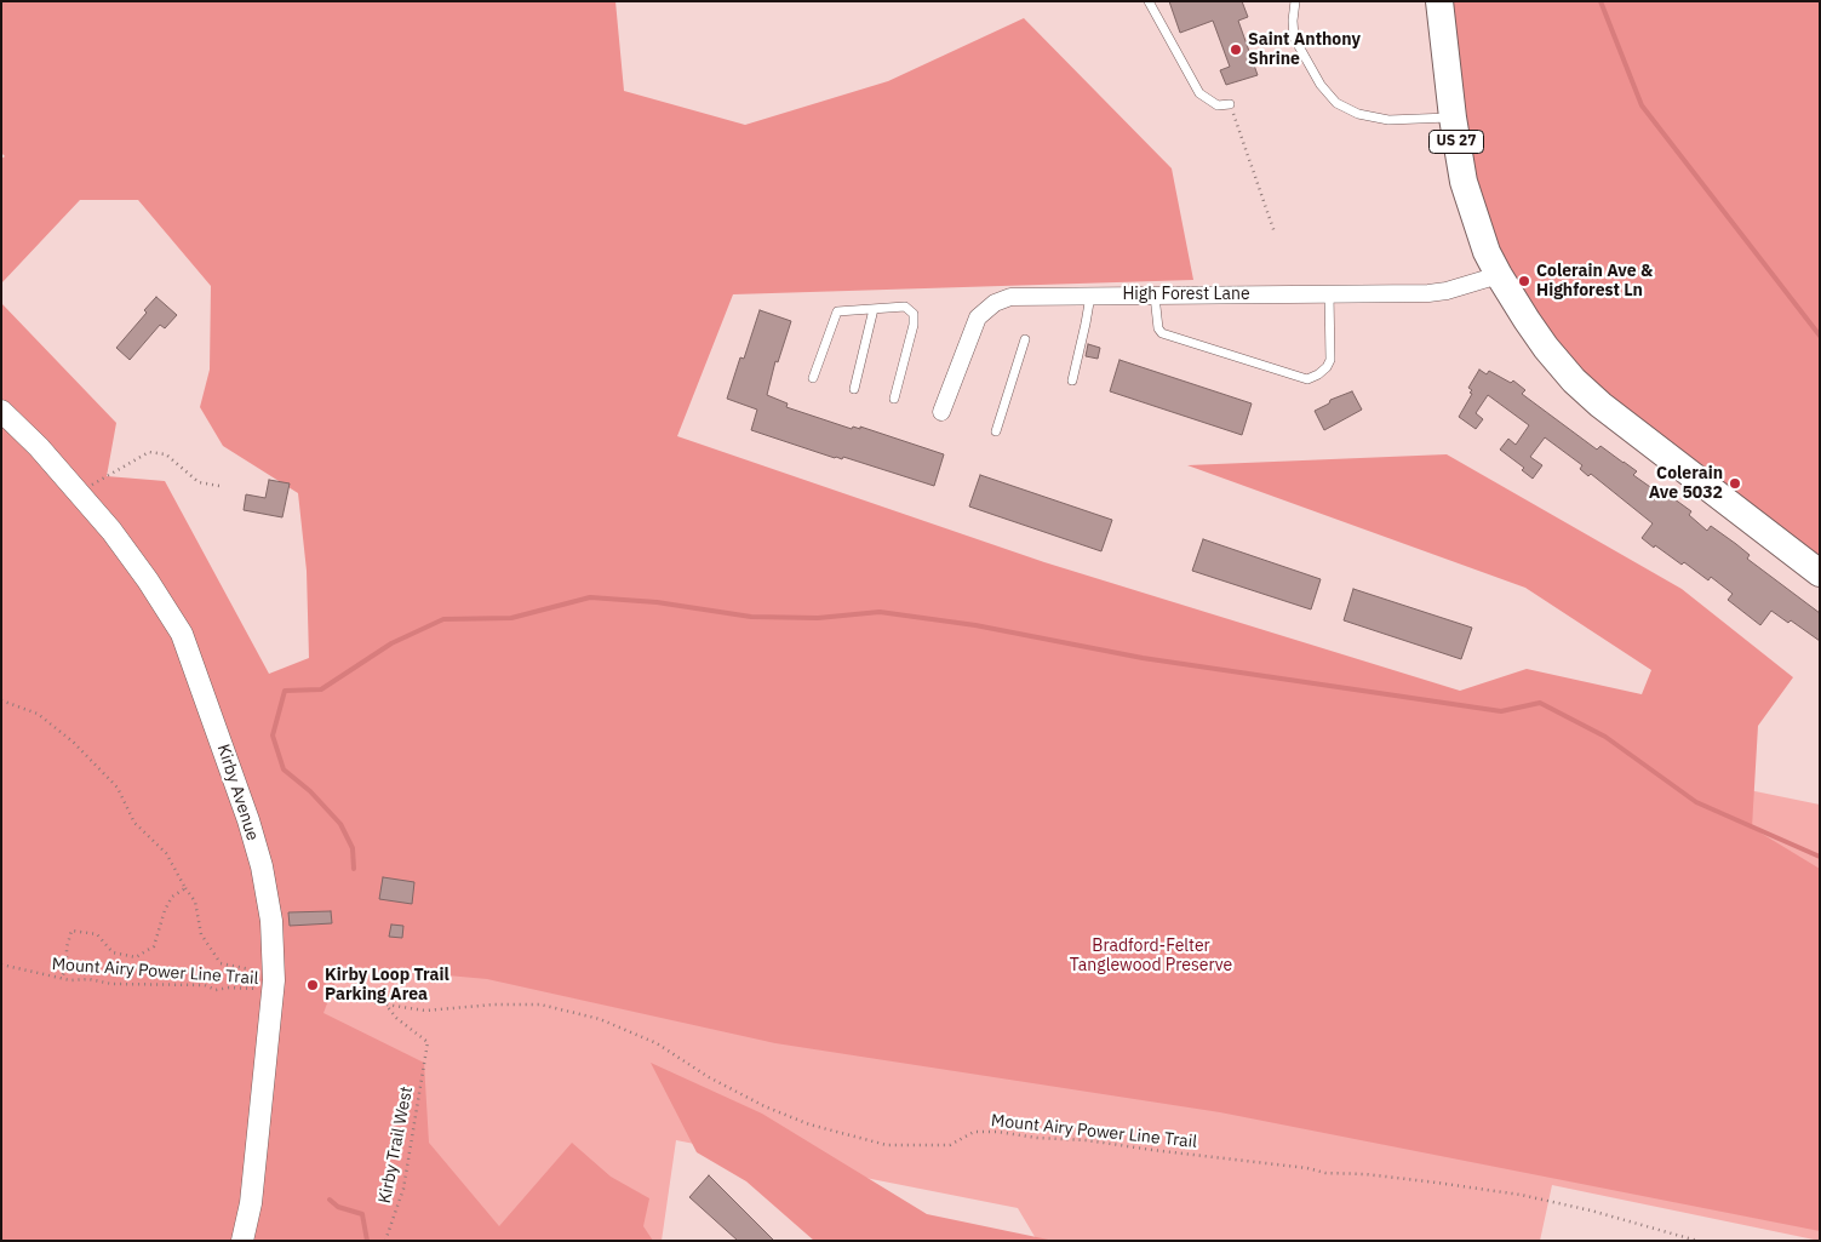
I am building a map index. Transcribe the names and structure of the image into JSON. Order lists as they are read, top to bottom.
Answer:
{
  "streets": {
    "main road": ["US 27"],
    "street": ["High Forest Lane", "Kirby Avenue"],
    "path": ["Mount Airy Power Line Trail", "Kirby Trail West"]
  },
  "crossings": [
    ["US 27", "High Forest Lane"],
    ["Kirby Avenue", "Mount Airy Power Line Trail"],
    ["Mount Airy Power Line Trail", "Kirby Trail West"]
  ],
  "parks": ["Bradford-Felter Tanglewood Preserve"],
  "places": [
    "Saint Anthony Shrine",
    "Colerain Ave & Highforest Ln",
    "Colerain Ave 5032",
    "Kirby Loop Trail Parking Area"
  ]
}
